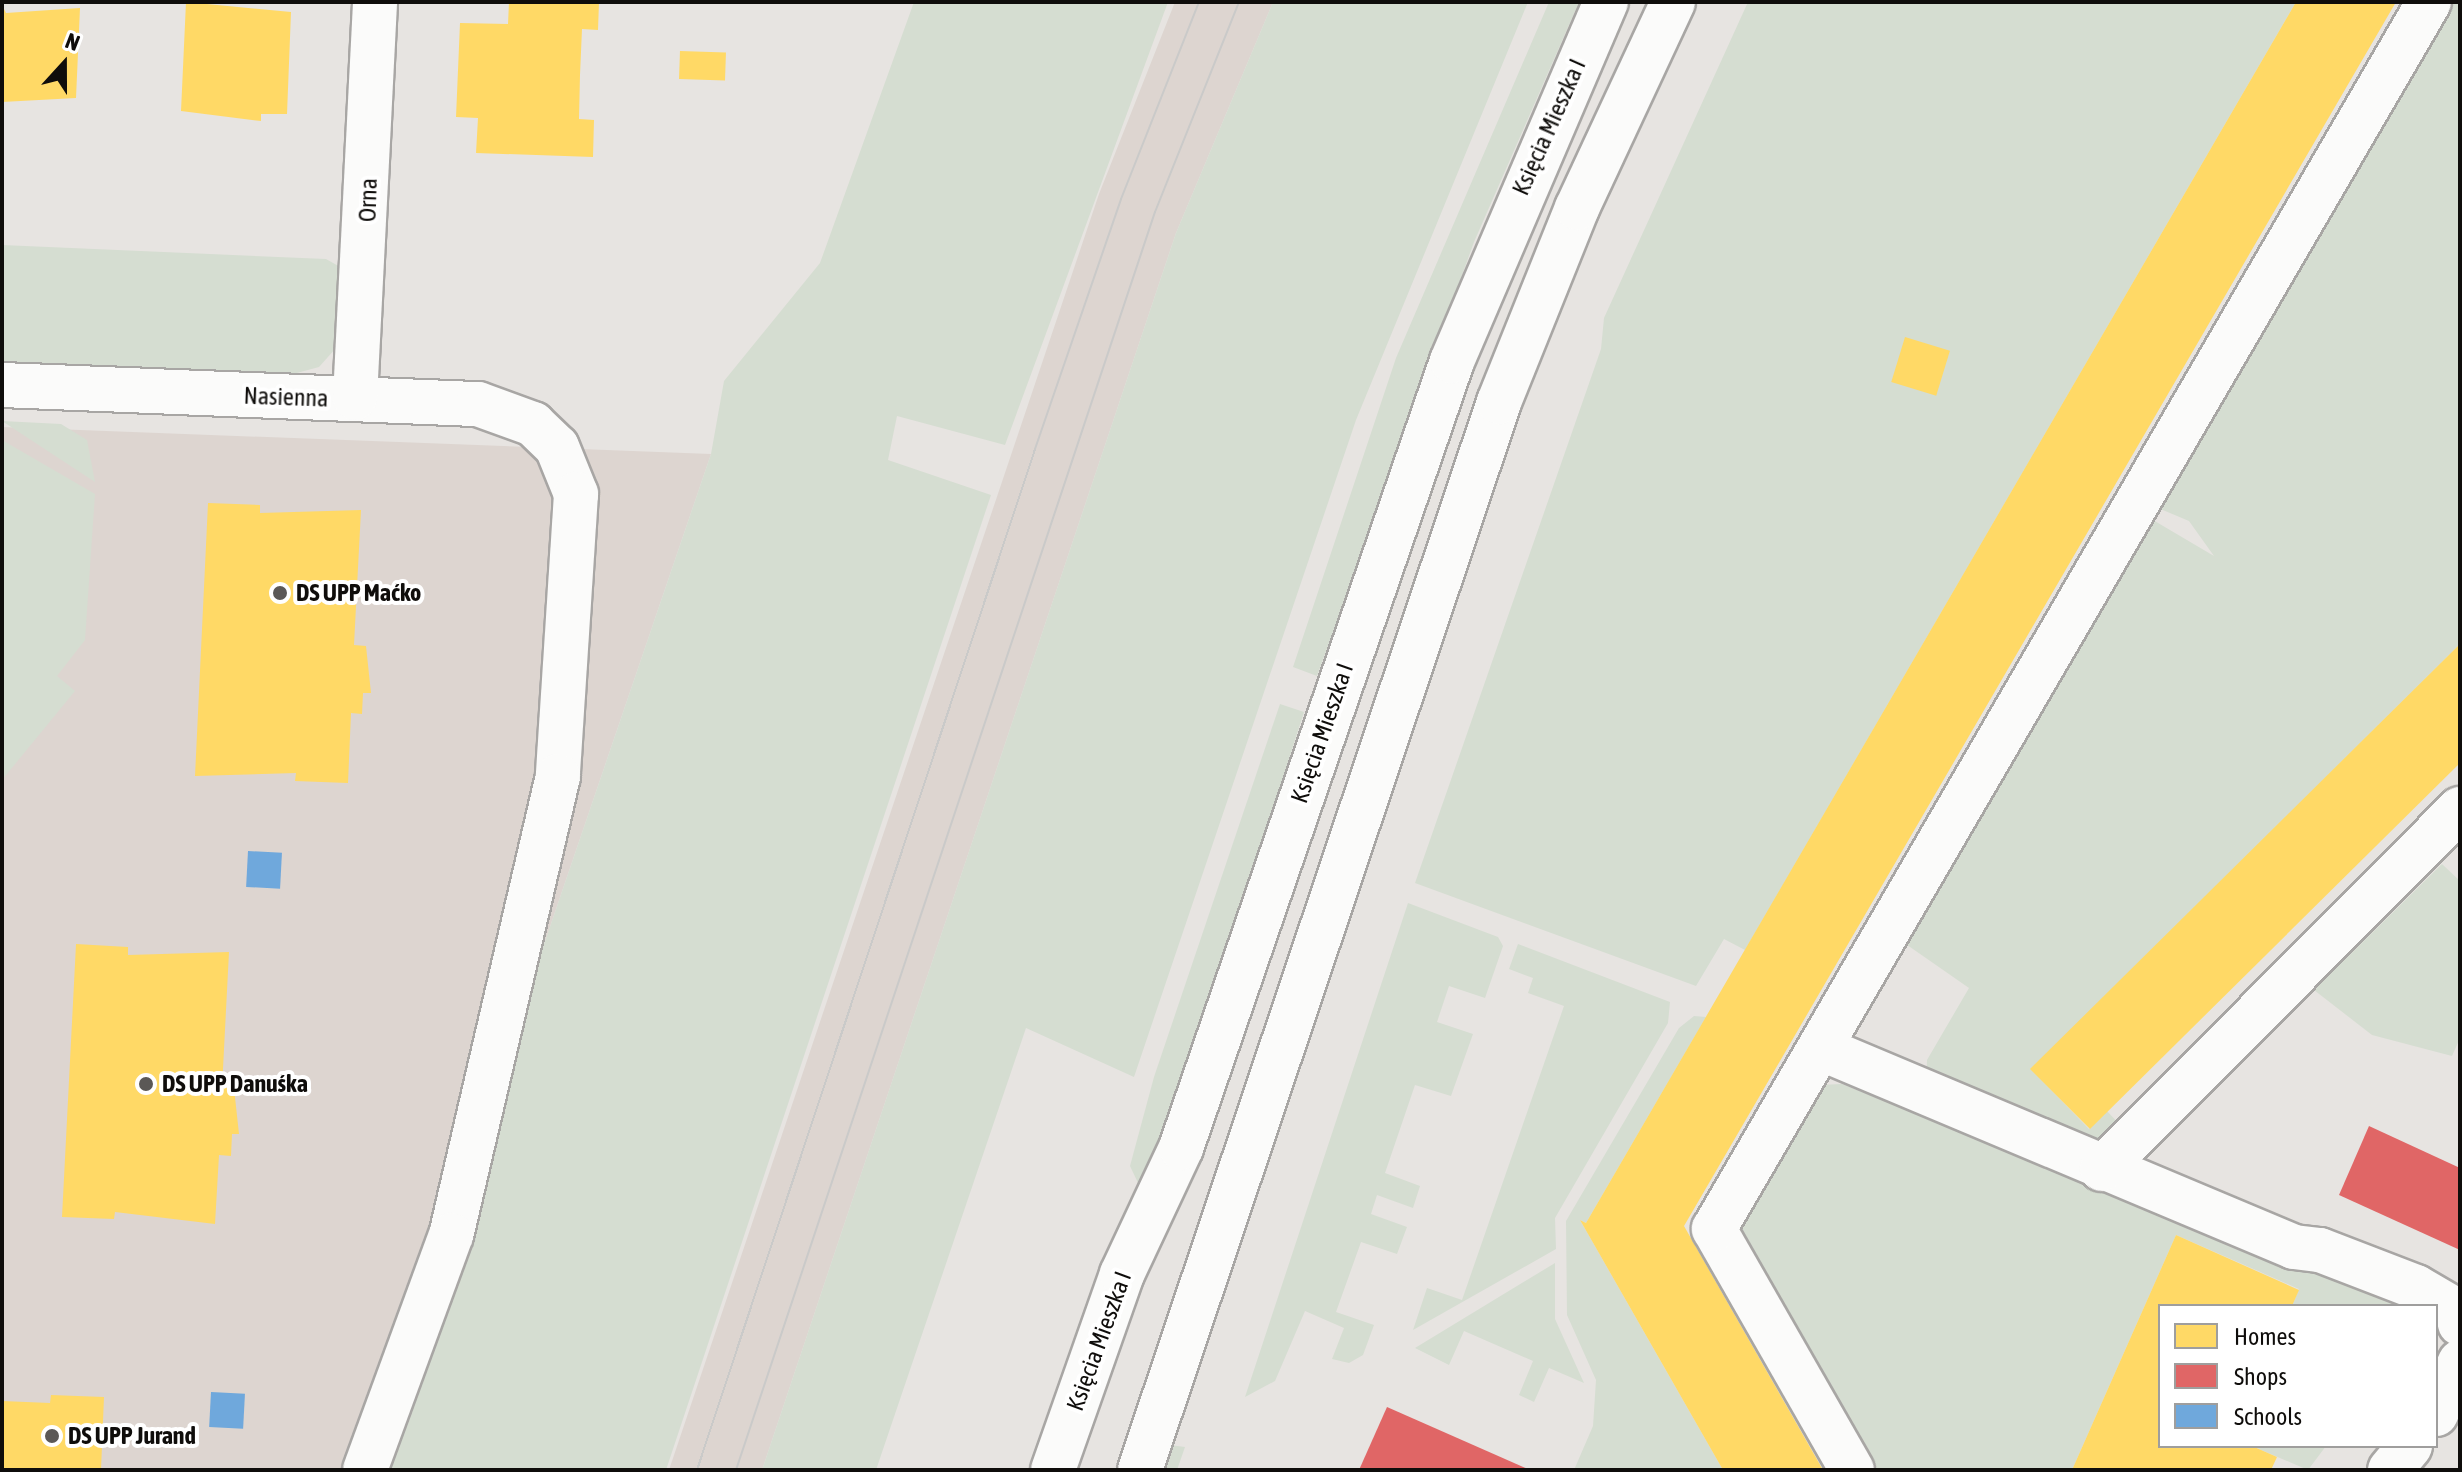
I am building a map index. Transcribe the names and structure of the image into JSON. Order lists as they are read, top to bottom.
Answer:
{
  "streets": {
    "street": ["Księcia Mieszka I", "Orna", "Nasienna"]
  },
  "crossings": [
    ["Orna", "Nasienna"]
  ],
  "places": ["DS UPP Maćko", "DS UPP Danuśka", "DS UPP Jurand"],
  "legend": ["Homes", "Shops", "Schools"],
  "north": "top"
}
